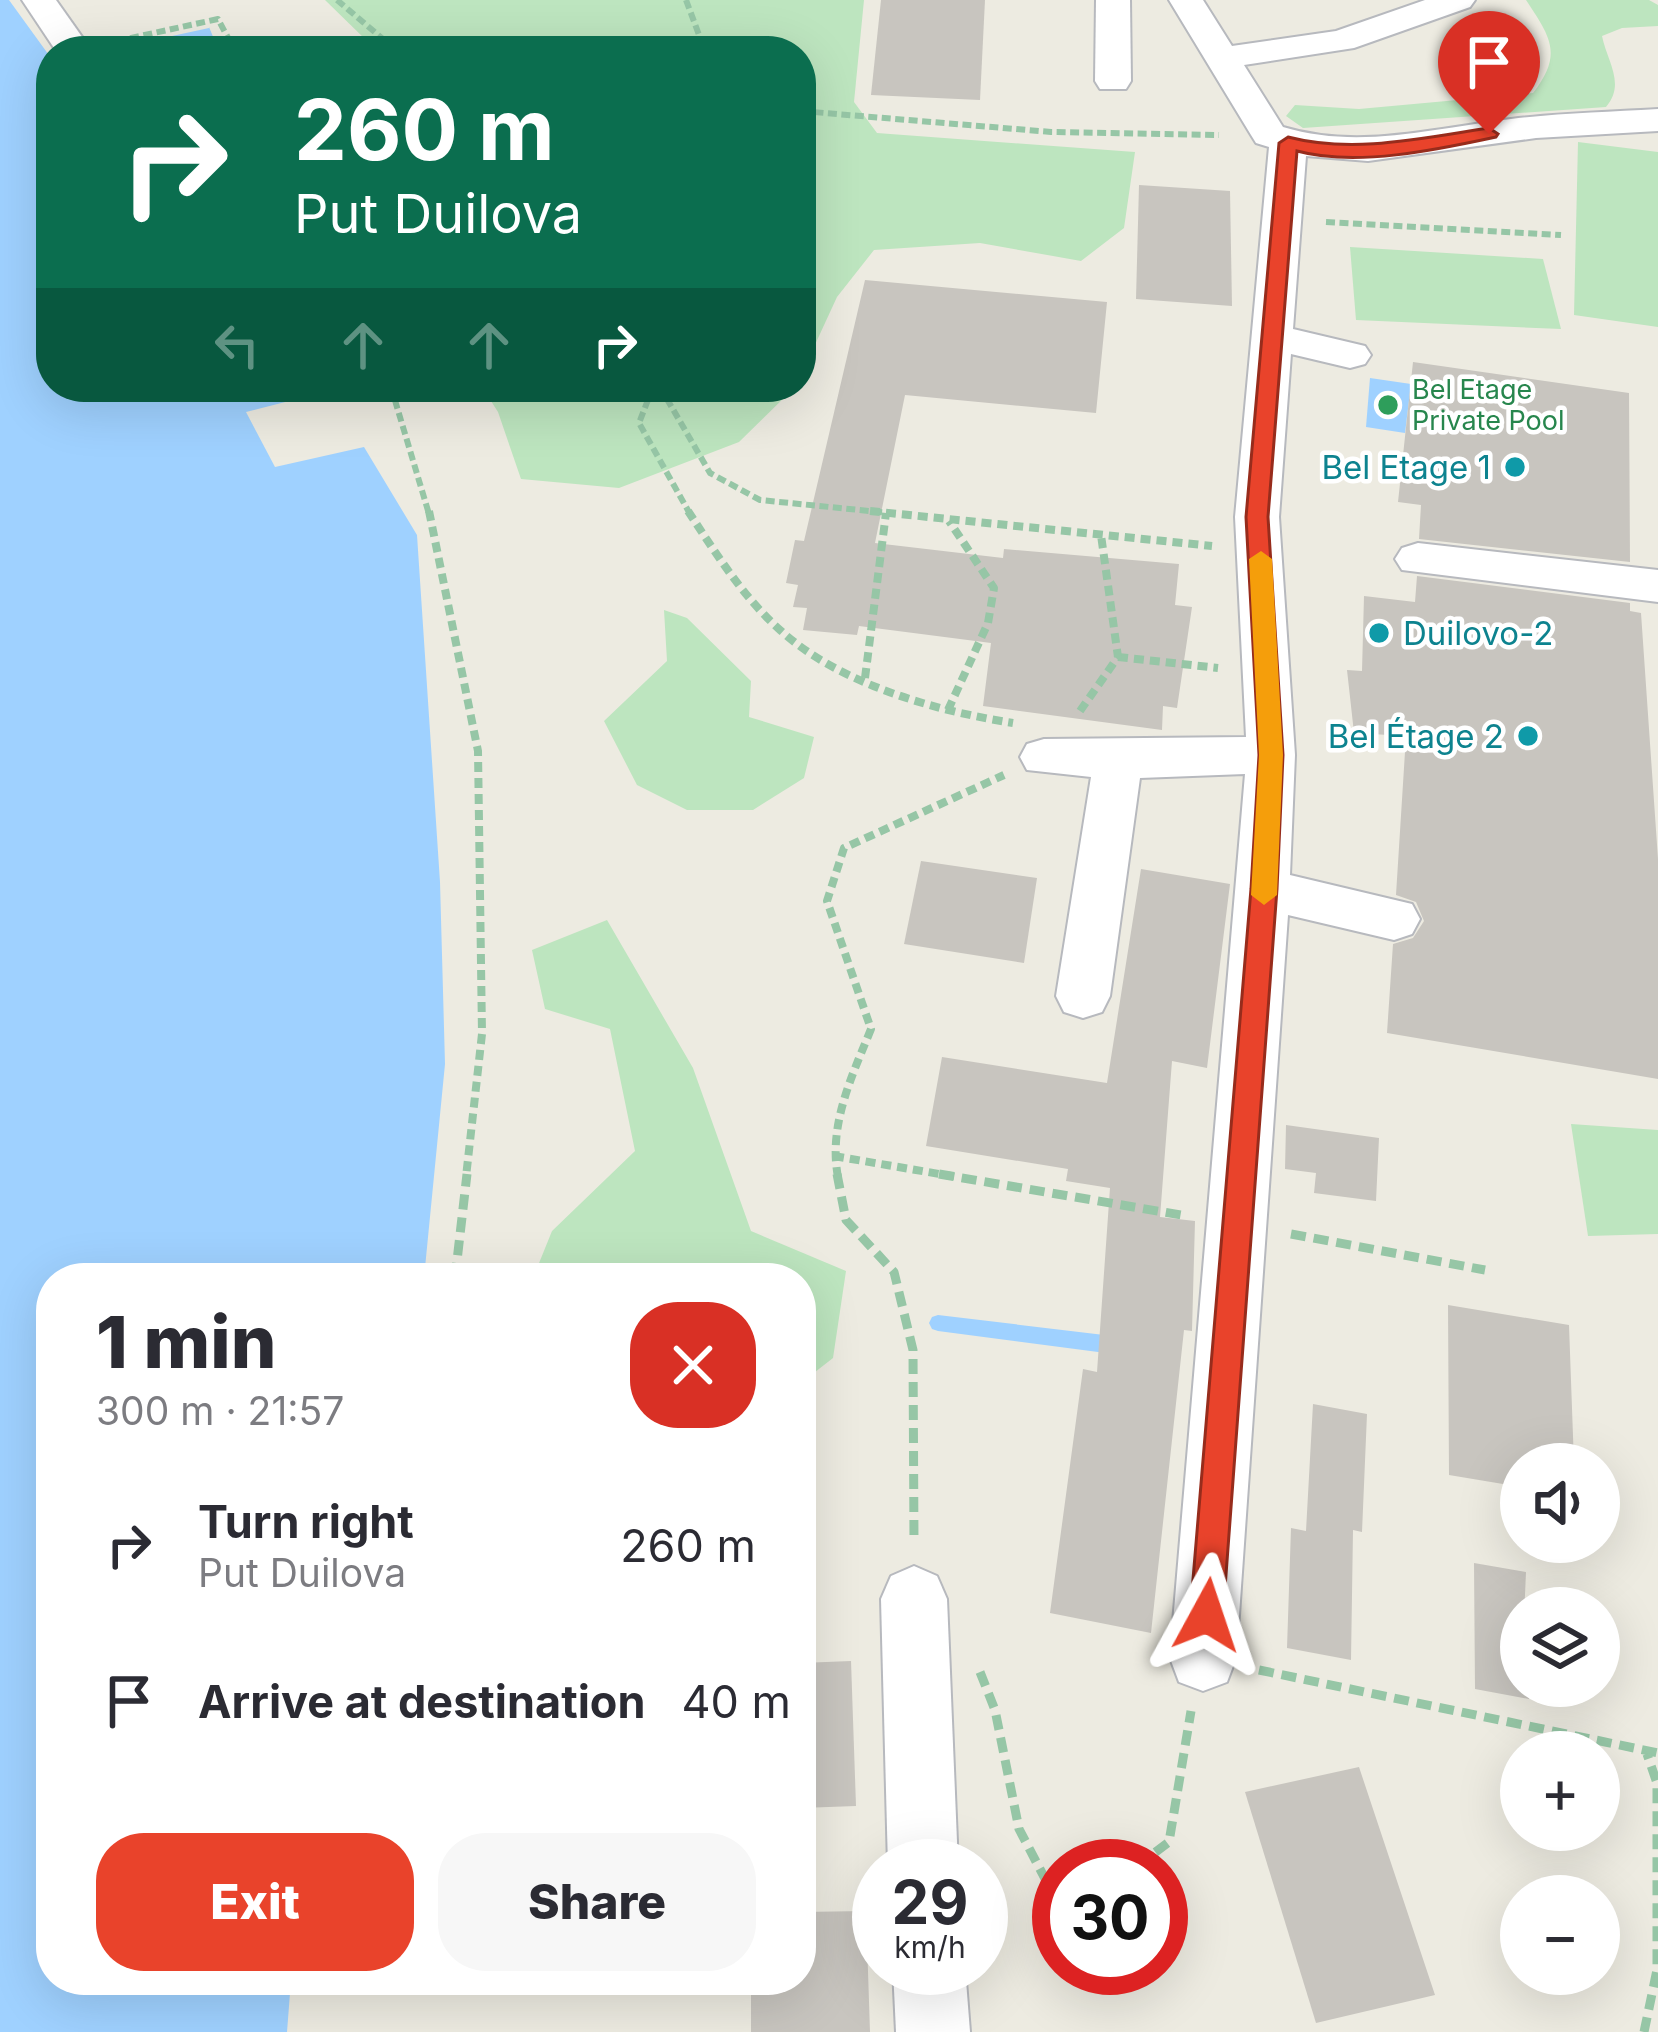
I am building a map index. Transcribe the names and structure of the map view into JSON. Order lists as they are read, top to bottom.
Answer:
{
  "places": [
    "Bel Etage Private Pool",
    "Bel Etage 1",
    "Duilovo-2",
    "Bel Étage 2"
  ],
  "page": {
    "turn": ["260 m", "Put Duilova"],
    "heading": ["1 min", "300 m · 21:57"],
    "map_buttons": ["+", "−"],
    "list": [
      {
        "name": "Turn right",
        "note": "Put Duilova",
        "value": "260 m"
      },
      {
        "name": "Arrive at destination",
        "value": "40 m"
      }
    ],
    "buttons": ["Exit", "Share"],
    "speed": "29 km/h",
    "limit": "30"
  }
}
